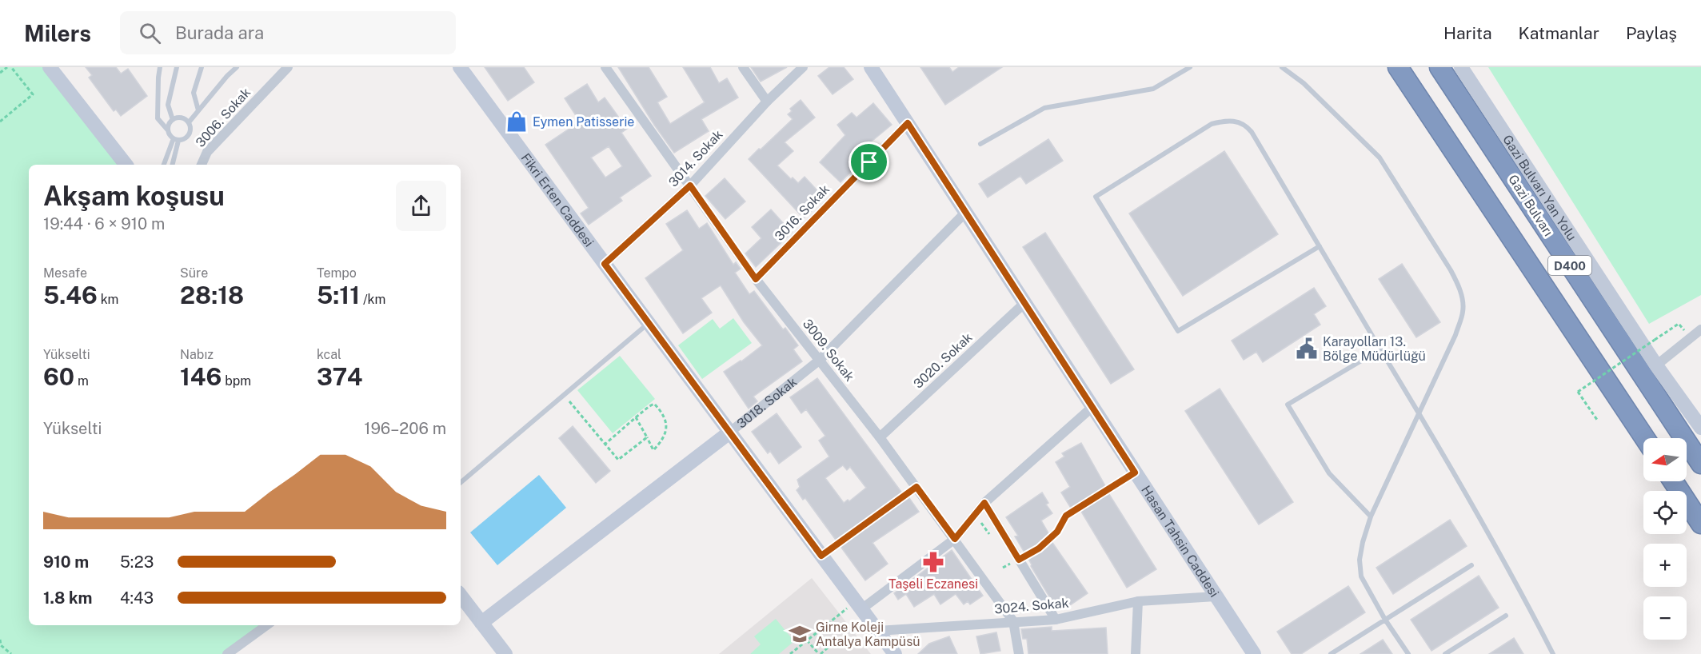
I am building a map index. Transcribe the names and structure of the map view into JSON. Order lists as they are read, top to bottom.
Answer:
{
  "streets": {
    "highway": ["Gazi Bulvarı", "D400"],
    "street": [
      "3006. Sokak",
      "3014. Sokak",
      "Gazi Bulvarı Yan Yolu",
      "Fikri Erten Caddesi",
      "3016. Sokak",
      "3009. Sokak",
      "3020. Sokak",
      "3018. Sokak",
      "Hasan Tahsin Caddesi",
      "3024. Sokak"
    ]
  },
  "crossings": [
    ["3014. Sokak", "Fikri Erten Caddesi"],
    ["3014. Sokak", "3009. Sokak"],
    ["Fikri Erten Caddesi", "3018. Sokak"],
    ["Fikri Erten Caddesi", "3024. Sokak"],
    ["3016. Sokak", "3009. Sokak"],
    ["3016. Sokak", "Hasan Tahsin Caddesi"],
    ["3009. Sokak", "3020. Sokak"],
    ["3009. Sokak", "3018. Sokak"],
    ["3009. Sokak", "3024. Sokak"],
    ["3020. Sokak", "Hasan Tahsin Caddesi"],
    ["3018. Sokak", "Hasan Tahsin Caddesi"],
    ["Hasan Tahsin Caddesi", "3024. Sokak"]
  ],
  "places": {
    "shop": ["Eymen Patisserie"],
    "public building": ["Karayolları 13. Bölge Müdürlüğü"],
    "pharmacy": ["Taşeli Eczanesi"],
    "school or university": ["Girne Koleji Antalya Kampüsü"]
  },
  "north": "left",
  "page": {
    "header": "Milers",
    "search": "Burada ara",
    "nav": ["Harita", "Katmanlar", "Paylaş"],
    "heading": ["Akşam koşusu", "19:44 · 6 × 910 m"],
    "stats": [
      ["Mesafe", "5.46 km"],
      ["Süre", "28:18"],
      ["Tempo", "5:11 /km"],
      ["Yükselti", "60 m"],
      ["Nabız", "146 bpm"],
      ["kcal", "374"]
    ],
    "chart": ["Yükselti", "196–206 m"],
    "map_buttons": ["+", "−"],
    "list": [
      {
        "name": "910 m",
        "note": "5:23"
      },
      {
        "name": "1.8 km",
        "note": "4:43"
      }
    ]
  }
}
